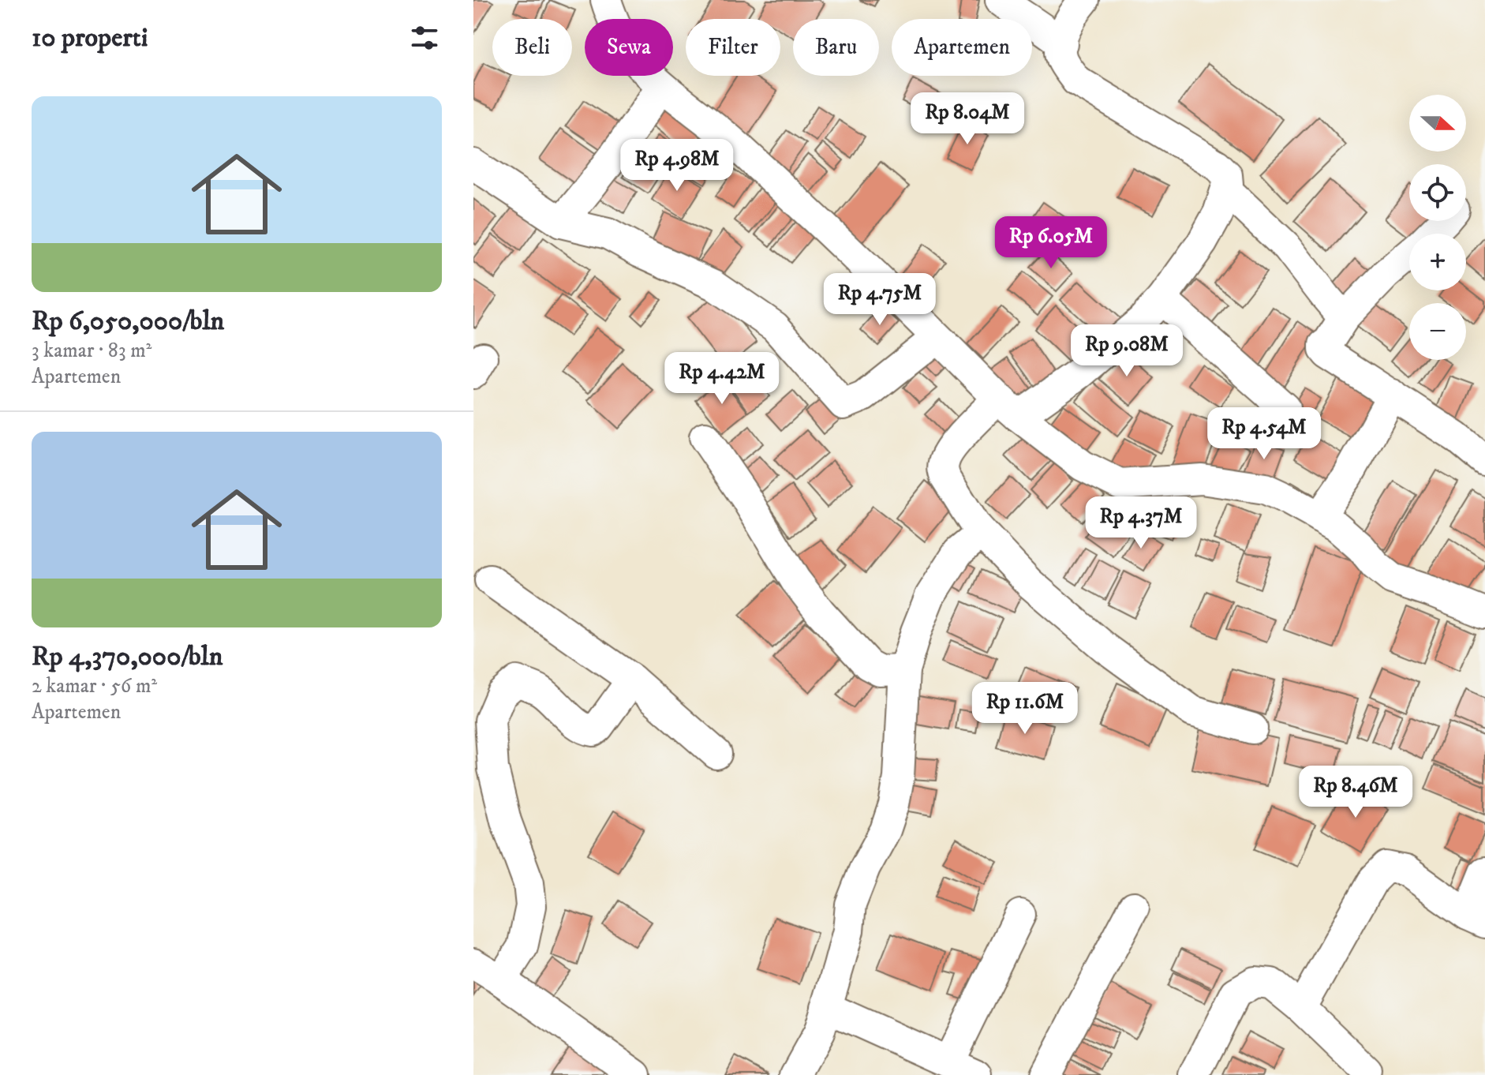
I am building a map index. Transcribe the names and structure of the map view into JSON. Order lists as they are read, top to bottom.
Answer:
{
  "north": "right",
  "page": {
    "heading": "10 properti",
    "chip": [
      "Beli",
      "Sewa",
      "Filter",
      "Baru",
      "Apartemen"
    ],
    "list": [
      {
        "name": "Rp 6,050,000/bln",
        "note": "3 kamar · 83 m² · Apartemen"
      },
      {
        "name": "Rp 4,370,000/bln",
        "note": "2 kamar · 56 m² · Apartemen"
      }
    ],
    "price": [
      "Rp 8.04M",
      "Rp 4.98M",
      "Rp 6.05M",
      "Rp 4.75M",
      "Rp 9.08M",
      "Rp 4.42M",
      "Rp 4.54M",
      "Rp 4.37M",
      "Rp 11.6M",
      "Rp 8.46M"
    ],
    "map_buttons": ["+", "−"]
  }
}
